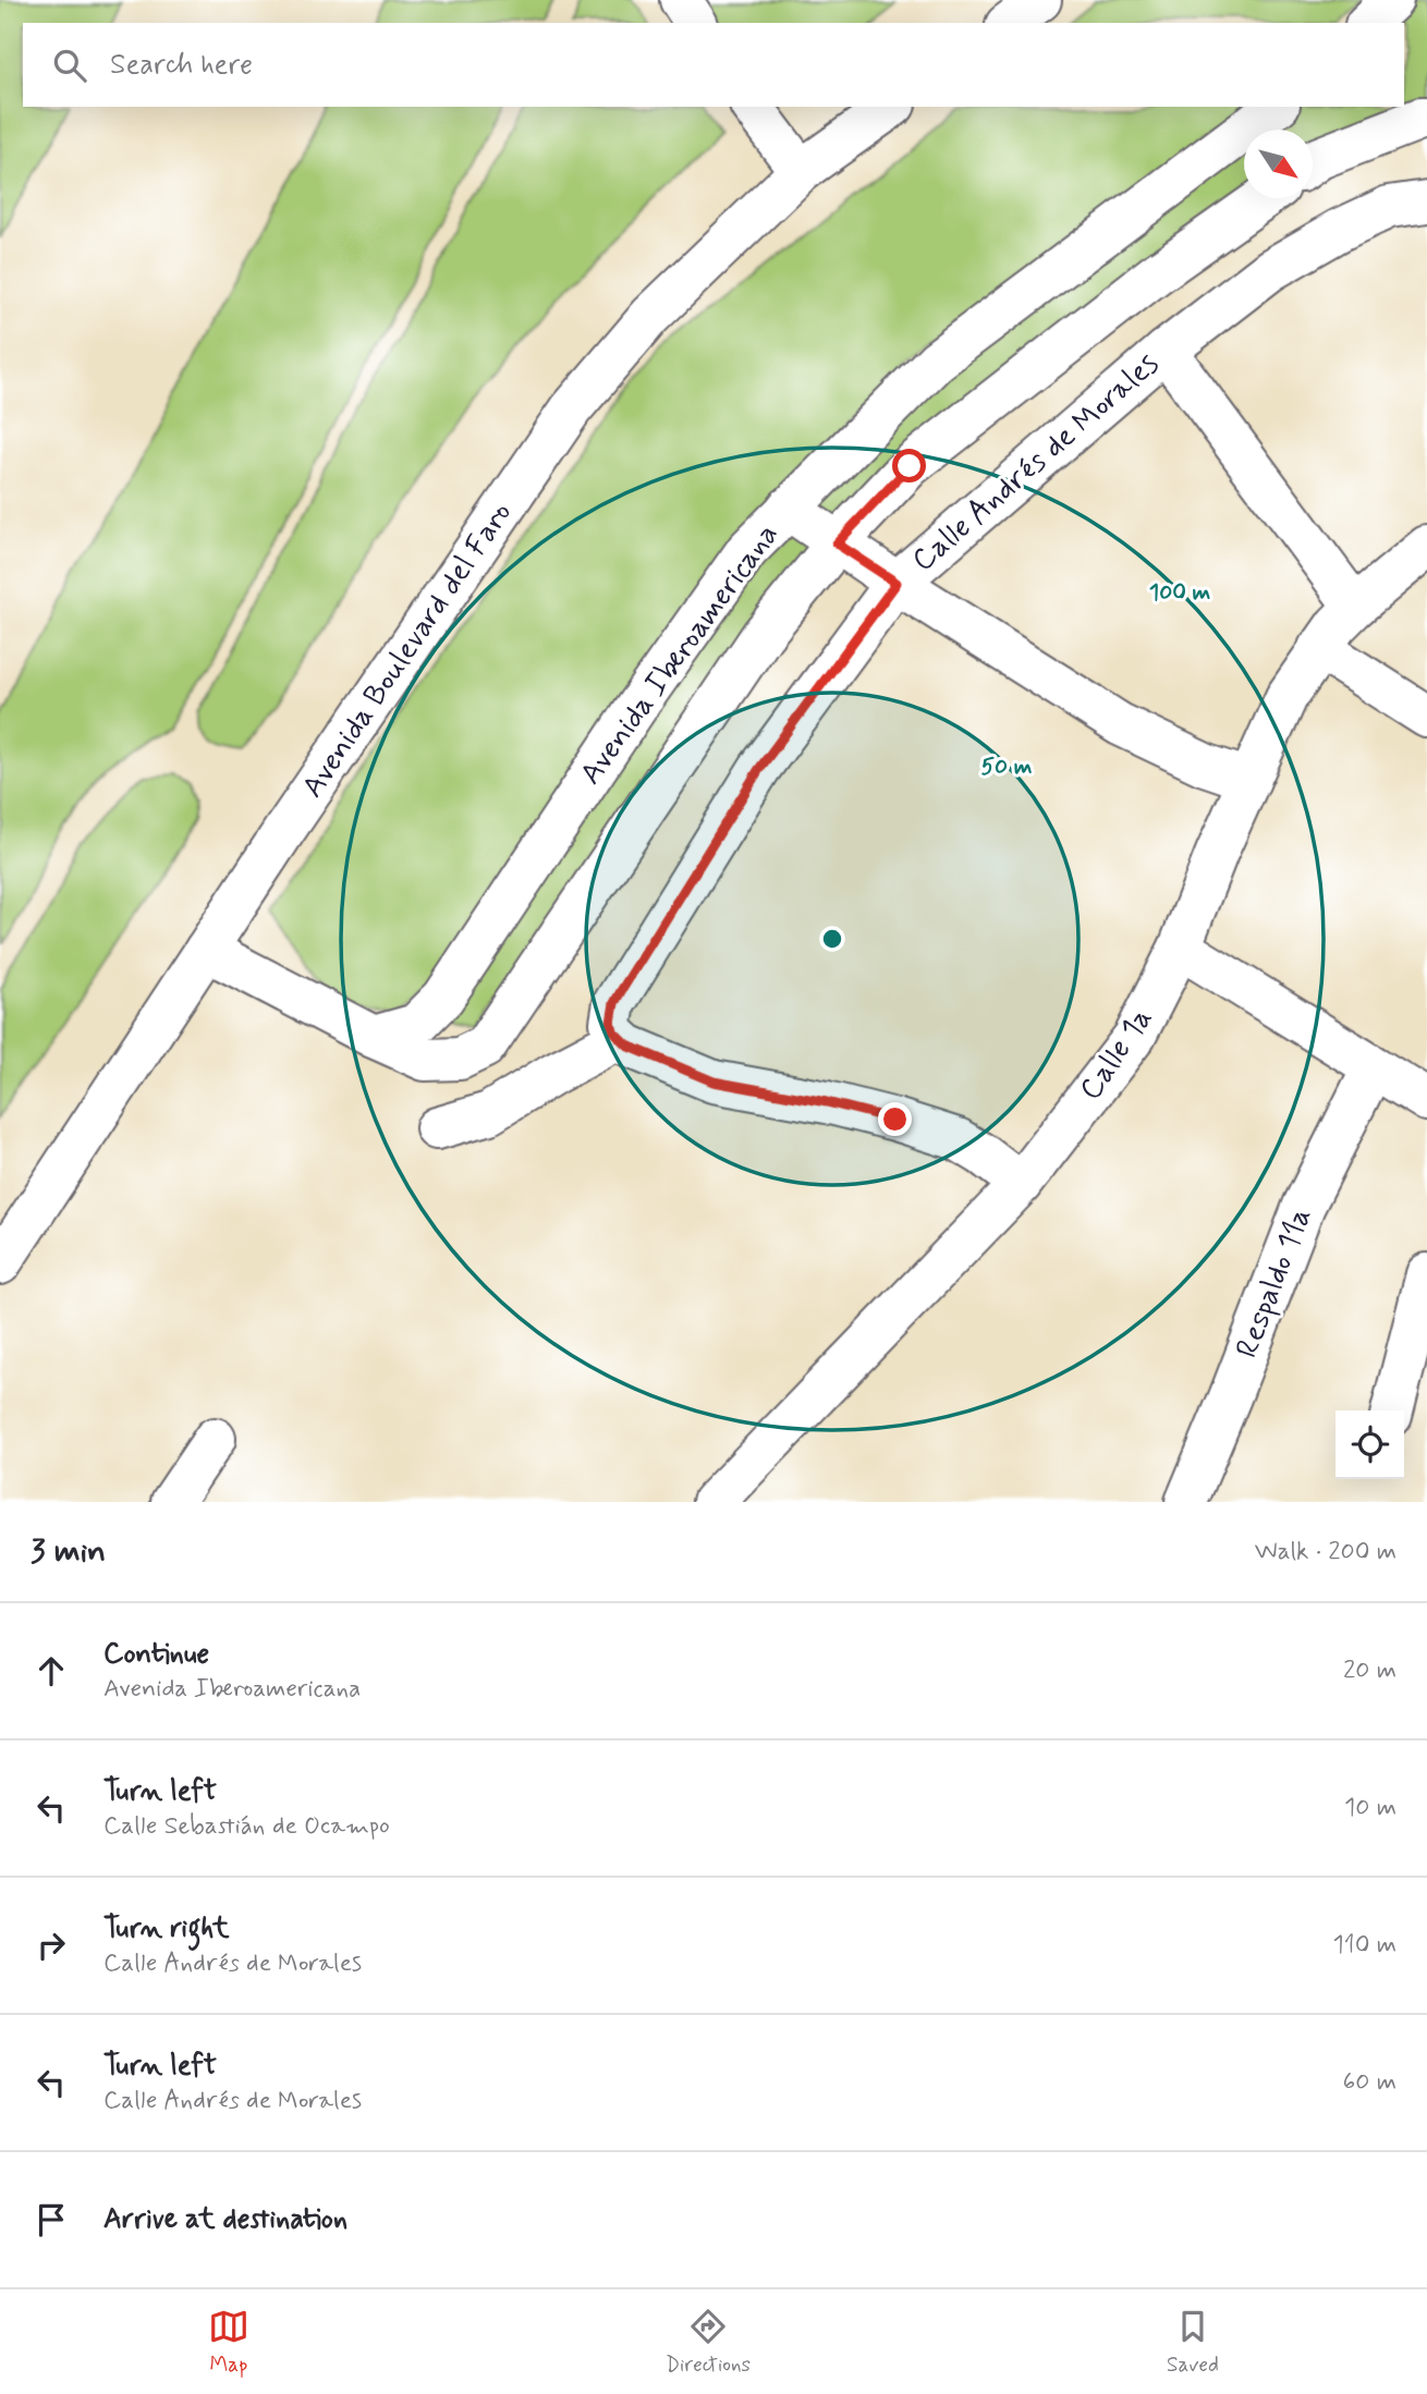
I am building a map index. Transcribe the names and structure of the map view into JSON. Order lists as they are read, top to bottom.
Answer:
{
  "streets": {
    "street": [
      "Calle Andrés de Morales",
      "Avenida Boulevard del Faro",
      "Avenida Iberoamericana",
      "Calle 1a",
      "Respaldo 11a"
    ]
  },
  "crossings": [
    ["Avenida Boulevard del Faro", "Avenida Iberoamericana"]
  ],
  "north": "bottom right",
  "page": {
    "search": "Search here",
    "heading": ["3 min", "Walk · 200 m"],
    "list": [
      ["Continue", "Avenida Iberoamericana", "20 m"],
      ["Turn left", "Calle Sebastián de Ocampo", "10 m"],
      ["Turn right", "Calle Andrés de Morales", "110 m"],
      ["Turn left", "Calle Andrés de Morales", "60 m"],
      "Arrive at destination"
    ],
    "nav": ["Map", "Directions", "Saved"]
  },
  "rings": ["100 m", "50 m"]
}
